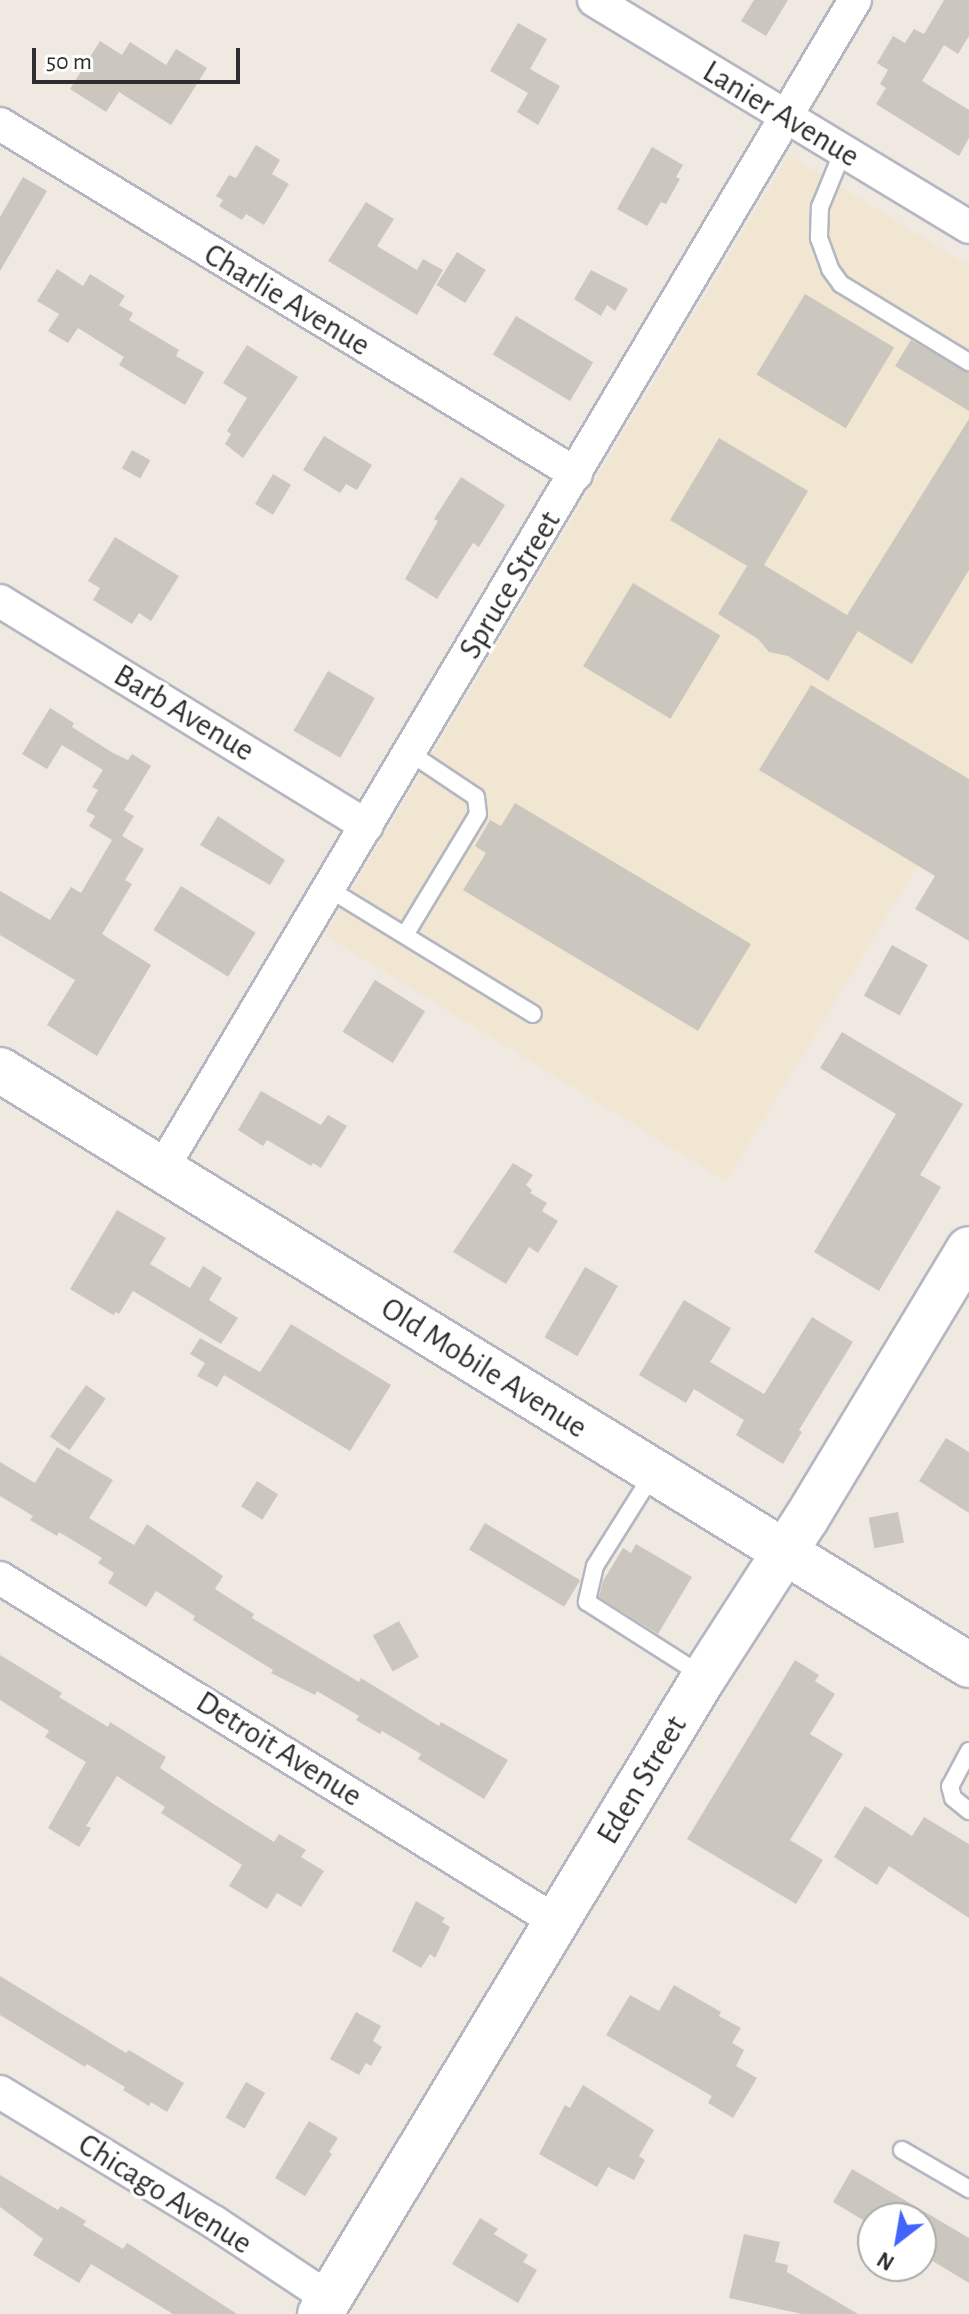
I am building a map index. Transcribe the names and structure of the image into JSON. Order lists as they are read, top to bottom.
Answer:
{
  "streets": {
    "street": [
      "Lanier Avenue",
      "Charlie Avenue",
      "Spruce Street",
      "Barb Avenue",
      "Old Mobile Avenue",
      "Detroit Avenue",
      "Eden Street",
      "Chicago Avenue"
    ]
  },
  "crossings": [
    ["Lanier Avenue", "Spruce Street"],
    ["Charlie Avenue", "Spruce Street"],
    ["Spruce Street", "Barb Avenue"],
    ["Spruce Street", "Old Mobile Avenue"],
    ["Old Mobile Avenue", "Eden Street"],
    ["Detroit Avenue", "Eden Street"],
    ["Eden Street", "Chicago Avenue"]
  ],
  "scale_bar": "50 m",
  "north": "bottom left"
}
